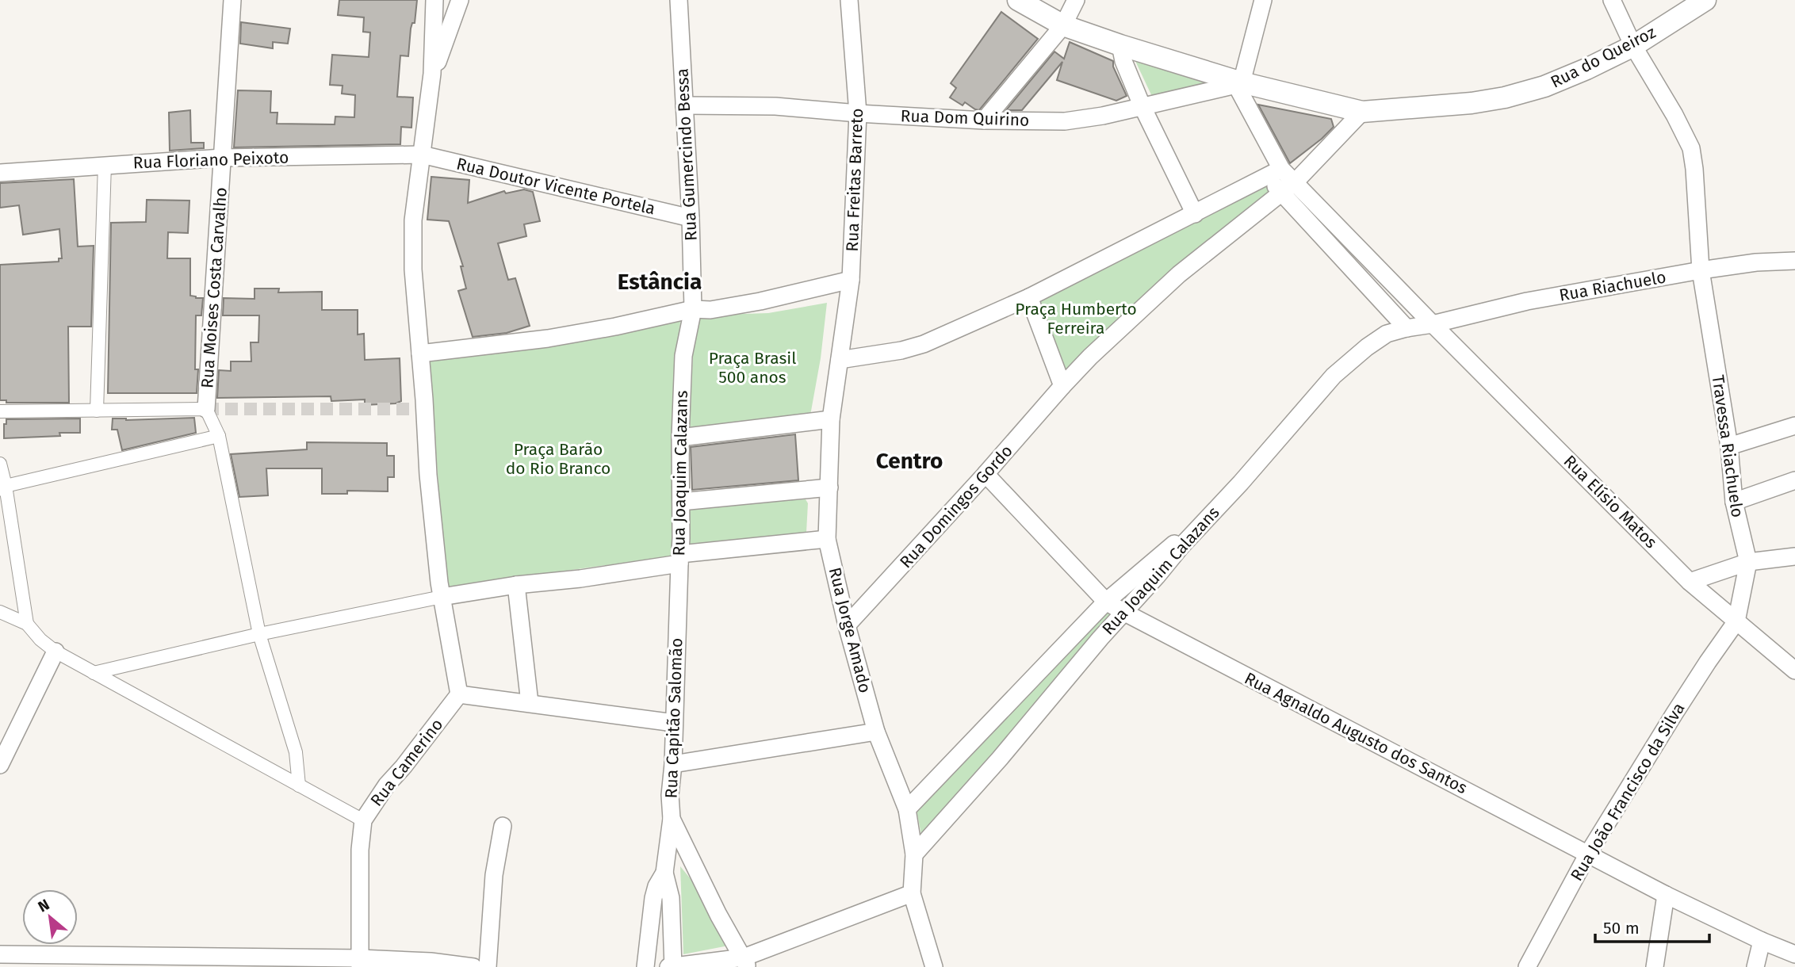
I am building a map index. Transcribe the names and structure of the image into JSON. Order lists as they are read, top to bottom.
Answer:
{
  "streets": {
    "street": [
      "Rua do Queiroz",
      "Rua Dom Quirino",
      "Rua Gumercindo Bessa",
      "Rua Floriano Peixoto",
      "Rua Freitas Barreto",
      "Rua Doutor Vicente Portela",
      "Rua Riachuelo",
      "Rua Moises Costa Carvalho",
      "Travessa Riachuelo",
      "Rua Joaquim Calazans",
      "Rua Elísio Matos",
      "Rua Domingos Gordo",
      "Rua Jorge Amado",
      "Rua Capitão Salomão",
      "Rua Agnaldo Augusto dos Santos",
      "Rua Camerino",
      "Rua João Francisco da Silva"
    ]
  },
  "crossings": [
    ["Rua do Queiroz", "Rua Dom Quirino"],
    ["Rua do Queiroz", "Travessa Riachuelo"],
    ["Rua Dom Quirino", "Rua Gumercindo Bessa"],
    ["Rua Dom Quirino", "Rua Freitas Barreto"],
    ["Rua Gumercindo Bessa", "Rua Doutor Vicente Portela"],
    ["Rua Gumercindo Bessa", "Rua Joaquim Calazans"],
    ["Rua Floriano Peixoto", "Rua Doutor Vicente Portela"],
    ["Rua Floriano Peixoto", "Rua Moises Costa Carvalho"],
    ["Rua Freitas Barreto", "Rua Jorge Amado"],
    ["Rua Riachuelo", "Travessa Riachuelo"],
    ["Rua Riachuelo", "Rua Joaquim Calazans"],
    ["Rua Riachuelo", "Rua Elísio Matos"],
    ["Travessa Riachuelo", "Rua Elísio Matos"],
    ["Travessa Riachuelo", "Rua João Francisco da Silva"],
    ["Rua Joaquim Calazans", "Rua Elísio Matos"],
    ["Rua Joaquim Calazans", "Rua Jorge Amado"],
    ["Rua Joaquim Calazans", "Rua Capitão Salomão"],
    ["Rua Joaquim Calazans", "Rua Agnaldo Augusto dos Santos"],
    ["Rua Elísio Matos", "Rua João Francisco da Silva"],
    ["Rua Domingos Gordo", "Rua Jorge Amado"],
    ["Rua Domingos Gordo", "Rua Agnaldo Augusto dos Santos"],
    ["Rua Agnaldo Augusto dos Santos", "Rua João Francisco da Silva"]
  ],
  "districts": ["Estância", "Centro"],
  "parks": ["Praça Humberto Ferreira", "Praça Brasil 500 anos", "Praça Barão do Rio Branco"],
  "scale_bar": "50 m",
  "north": "top left"
}
